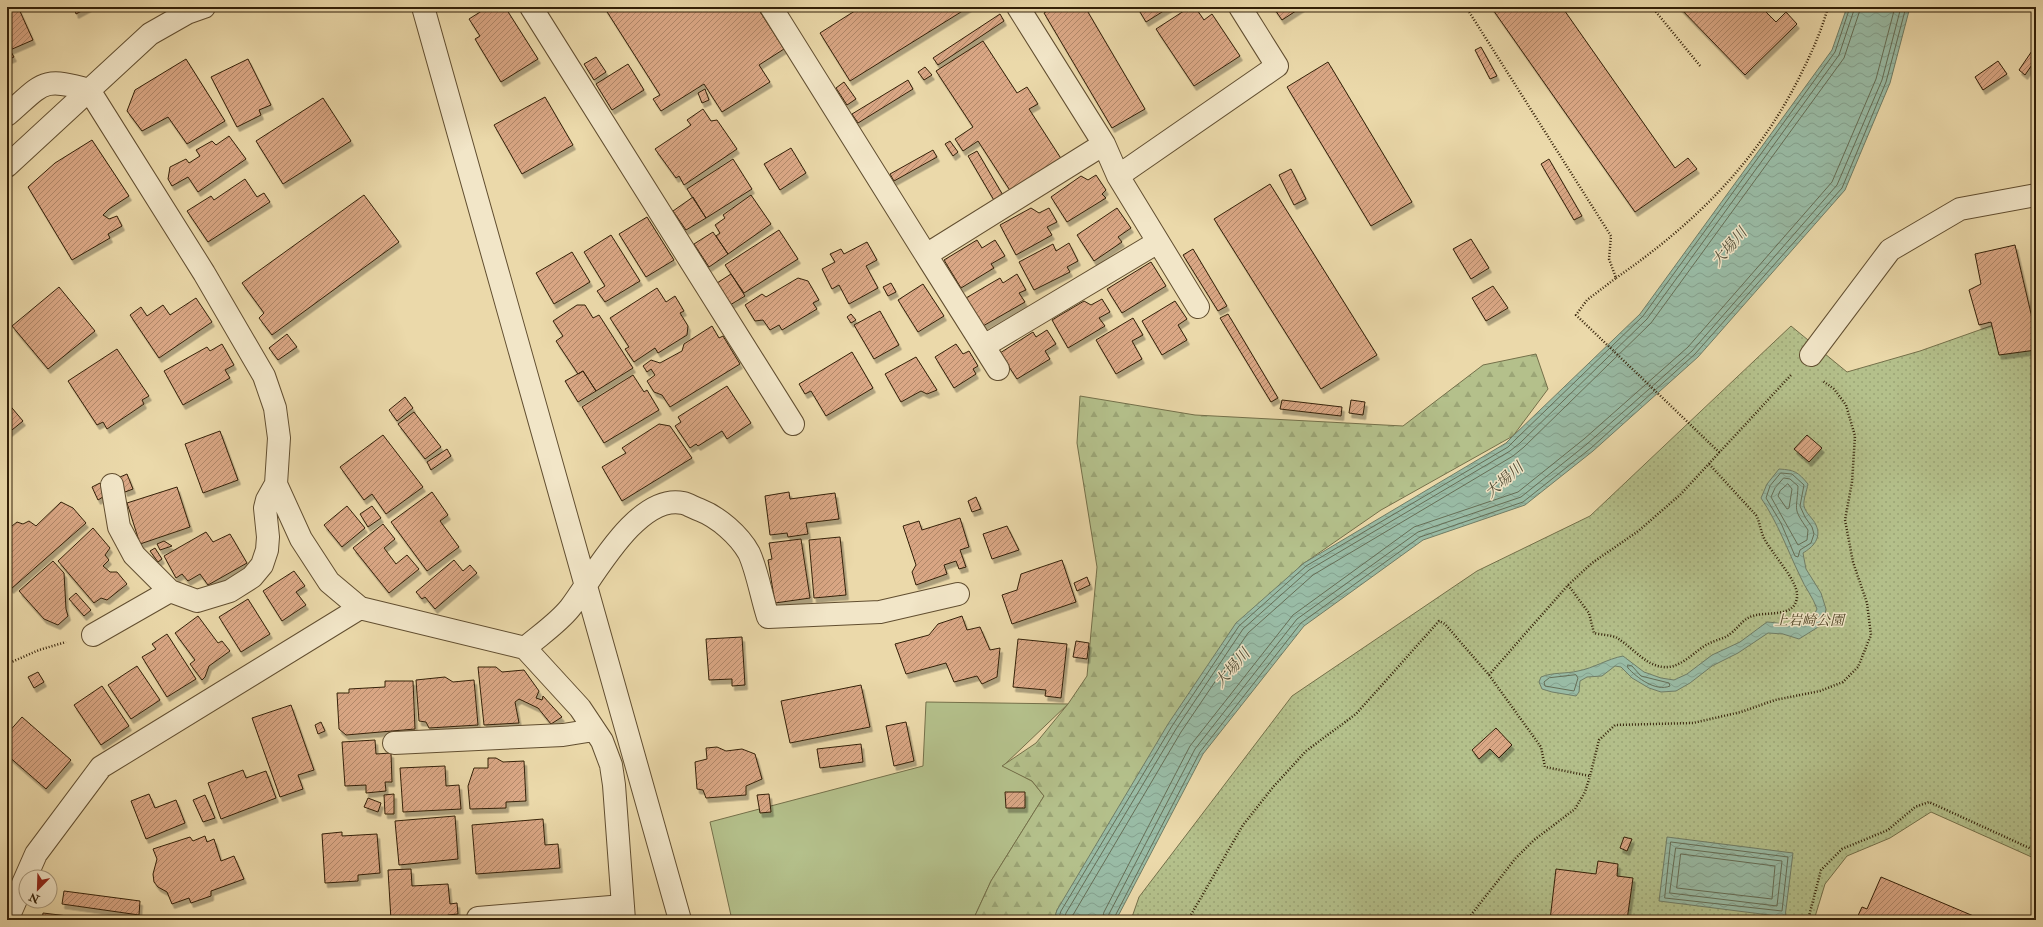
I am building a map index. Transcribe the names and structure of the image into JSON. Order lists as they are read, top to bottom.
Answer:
{
  "water": ["大場川"],
  "parks": ["上岩崎公園"],
  "north": "bottom left"
}
